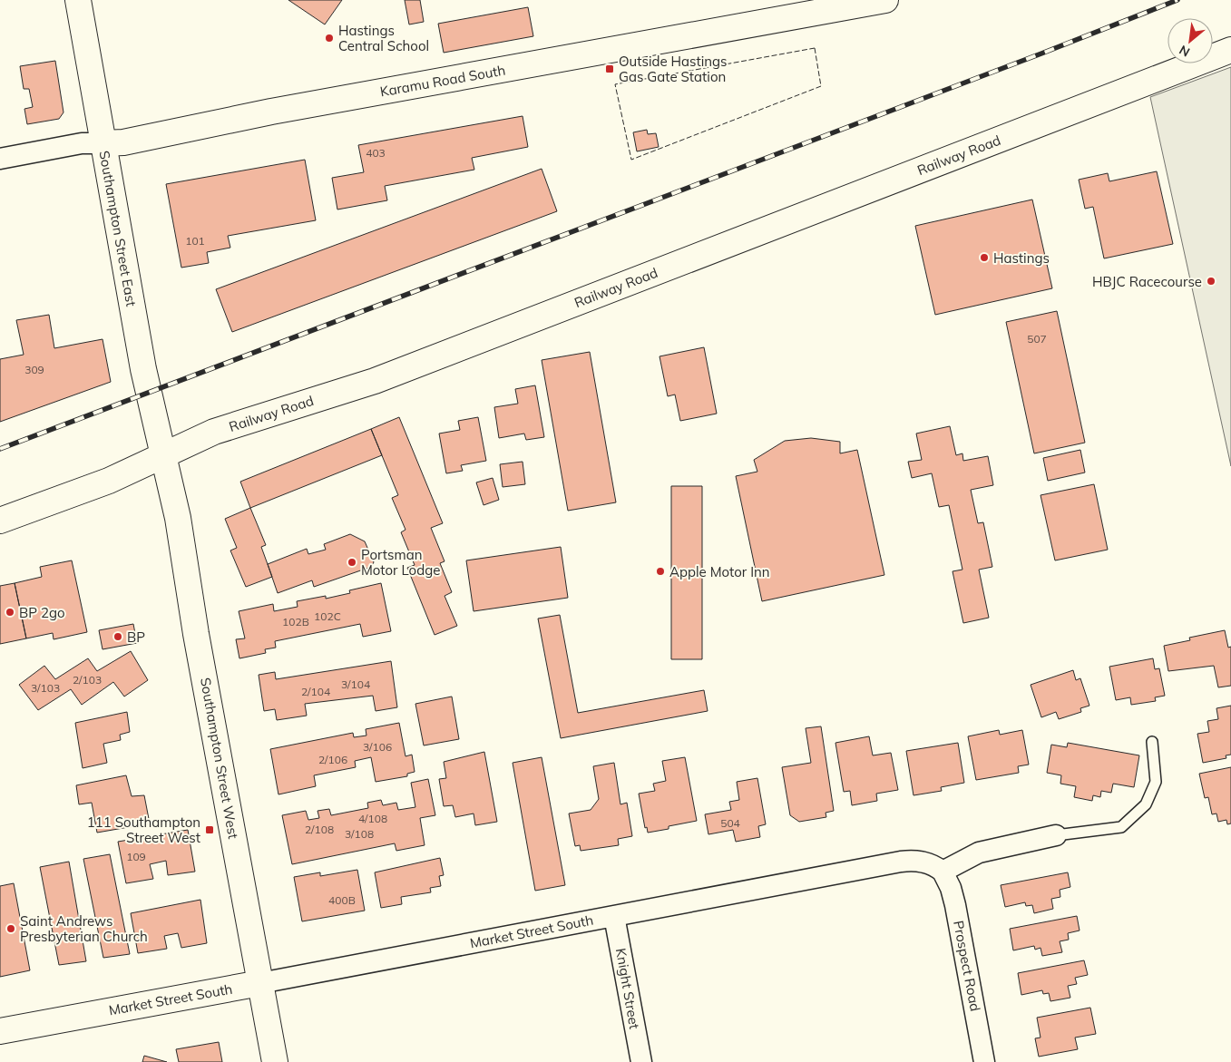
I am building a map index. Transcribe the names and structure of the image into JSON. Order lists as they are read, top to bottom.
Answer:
{
  "streets": {
    "main road": [
      "Karamu Road South",
      "Railway Road",
      "Southampton Street East",
      "Southampton Street West",
      "Market Street South"
    ],
    "street": ["Prospect Road", "Knight Street"]
  },
  "crossings": [
    ["Karamu Road South", "Southampton Street East"],
    ["Railway Road", "Southampton Street East"],
    ["Railway Road", "Southampton Street West"],
    ["Southampton Street East", "Southampton Street West"],
    ["Southampton Street West", "Market Street South"],
    ["Market Street South", "Prospect Road"],
    ["Market Street South", "Knight Street"]
  ],
  "places": {
    "other": [
      "Hastings Central School",
      "Hastings",
      "HBJC Racecourse",
      "Portsman Motor Lodge",
      "Apple Motor Inn",
      "BP 2go",
      "BP",
      "Saint Andrews Presbyterian Church"
    ],
    "transit": ["Outside Hastings Gas Gate Station", "111 Southampton Street West"]
  },
  "house_numbers": [
    "403",
    "101",
    "507",
    "309",
    "102C",
    "102B",
    "2/103",
    "3/104",
    "3/103",
    "2/104",
    "3/106",
    "2/106",
    "4/108",
    "504",
    "2/108",
    "3/108",
    "109",
    "400B"
  ],
  "north": "bottom left"
}
